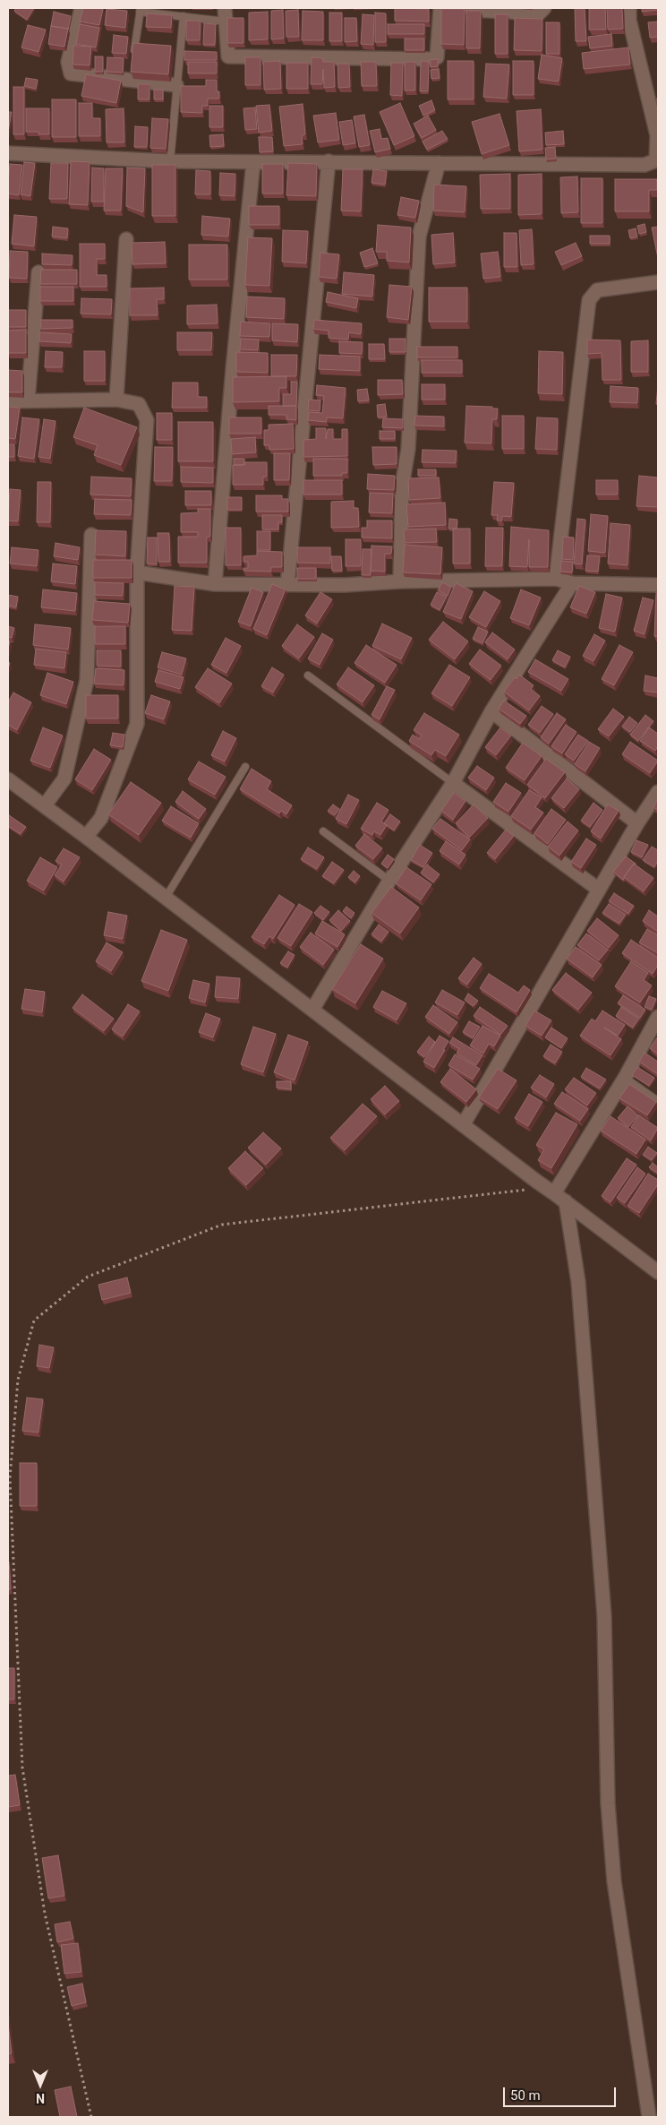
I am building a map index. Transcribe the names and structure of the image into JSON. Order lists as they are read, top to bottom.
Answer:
{
  "scale_bar": "50 m",
  "north": "bottom"
}
